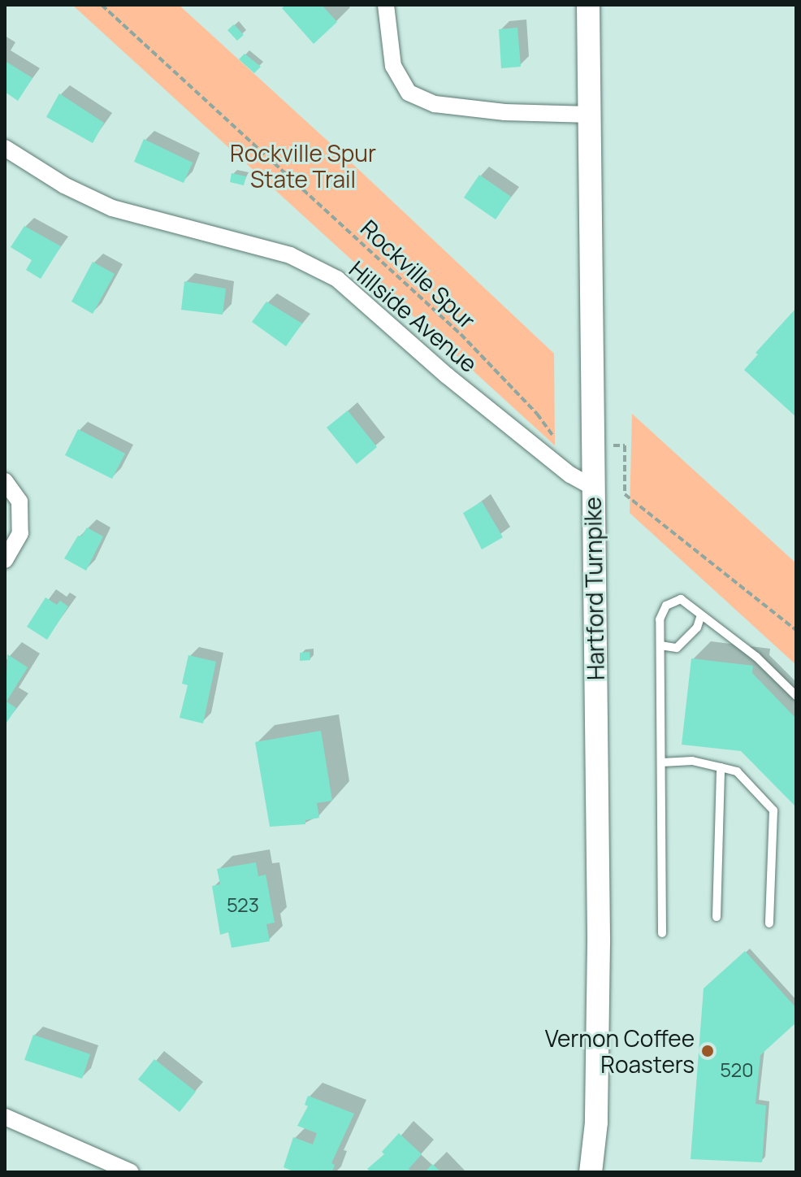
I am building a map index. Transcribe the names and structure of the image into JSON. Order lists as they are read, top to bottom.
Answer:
{
  "streets": {
    "main road": ["Hartford Turnpike"],
    "street": ["Hillside Avenue"],
    "path": ["Rockville Spur"]
  },
  "crossings": [
    ["Hillside Avenue", "Hartford Turnpike"]
  ],
  "parks": ["Rockville Spur State Trail"],
  "places": ["Vernon Coffee Roasters"],
  "house_numbers": ["523", "520"]
}
